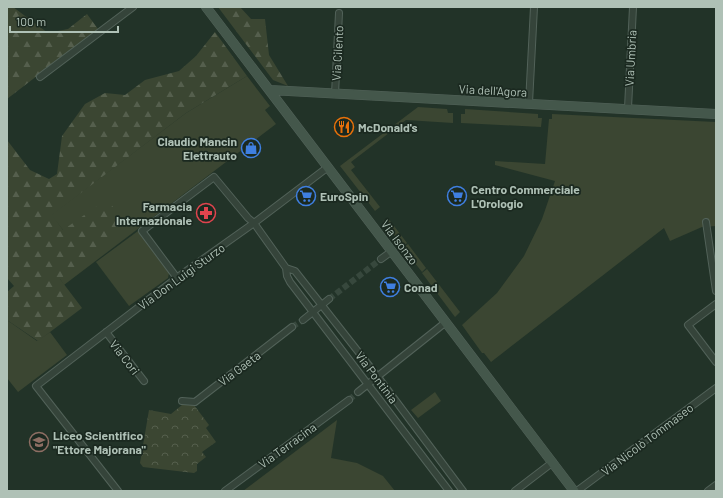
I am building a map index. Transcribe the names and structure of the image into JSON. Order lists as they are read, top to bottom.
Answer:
{
  "streets": {
    "main road": ["Via dell'Agora", "Via Isonzo"],
    "street": [
      "Via Cilento",
      "Via Umbria",
      "Via Don Luigi Sturzo",
      "Via Cori",
      "Via Gaeta",
      "Via Pontinia",
      "Via Nicolò Tommaseo",
      "Via Terracina"
    ]
  },
  "crossings": [
    ["Via Cilento", "Via dell'Agora"],
    ["Via Umbria", "Via dell'Agora"],
    ["Via dell'Agora", "Via Isonzo"],
    ["Via Isonzo", "Via Don Luigi Sturzo"],
    ["Via Isonzo", "Via Nicolò Tommaseo"],
    ["Via Don Luigi Sturzo", "Via Cori"],
    ["Via Don Luigi Sturzo", "Via Pontinia"]
  ],
  "places": {
    "restaurant": ["McDonald's"],
    "shop": ["Claudio Mancin Elettrauto"],
    "supermarket": ["EuroSpin", "Centro Commerciale L'Orologio", "Conad"],
    "pharmacy": ["Farmacia Internazionale"],
    "school or university": ["Liceo Scientifico \"Ettore Majorana\""]
  },
  "scale_bar": "100 m"
}
